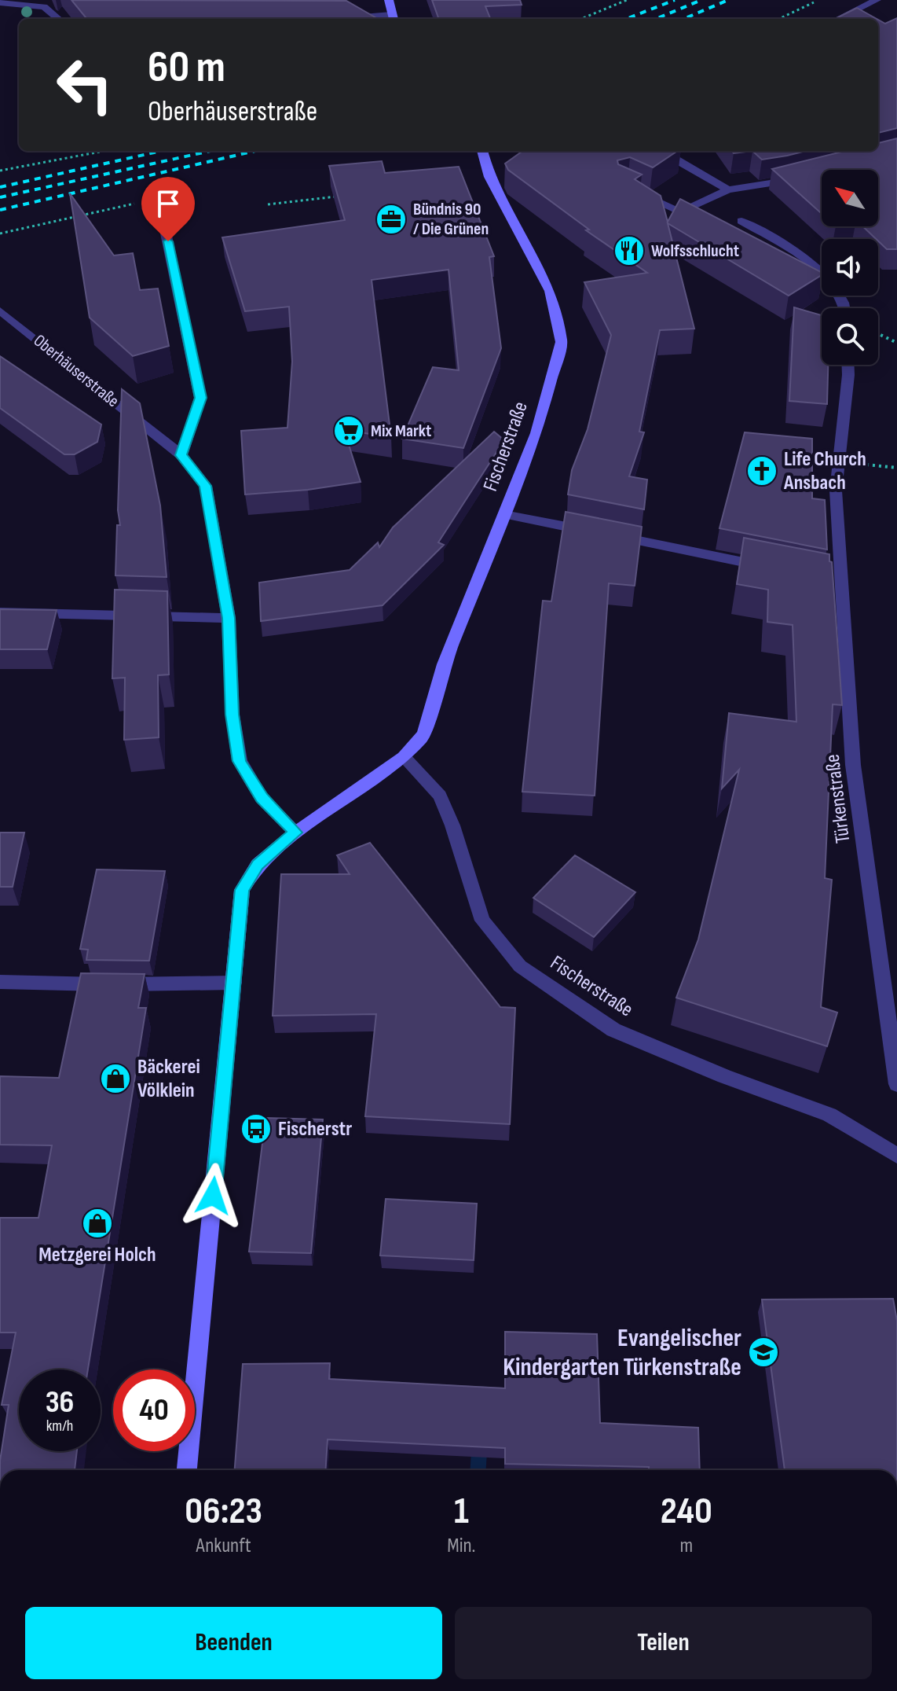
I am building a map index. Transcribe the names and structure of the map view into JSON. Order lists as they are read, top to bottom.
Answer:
{
  "streets": {
    "street": ["Oberhäuserstraße", "Fischerstraße", "Türkenstraße"]
  },
  "crossings": [
    ["Oberhäuserstraße", "Fischerstraße"]
  ],
  "places": {
    "office": ["Bündnis 90 / Die Grünen"],
    "restaurant": ["Wolfsschlucht"],
    "supermarket": ["Mix Markt"],
    "church": ["Life Church Ansbach"],
    "shop": ["Bäckerei Völklein", "Metzgerei Holch"],
    "bus stop": ["Fischerstr"],
    "school or university": ["Evangelischer Kindergarten Türkenstraße"]
  },
  "north": "top left",
  "page": {
    "turn": ["60 m", "Oberhäuserstraße"],
    "speed": "36 km/h",
    "limit": "40",
    "eta": [
      "06:23",
      "Ankunft",
      "1",
      "Min.",
      "240",
      "m"
    ],
    "buttons": ["Beenden", "Teilen"]
  }
}
